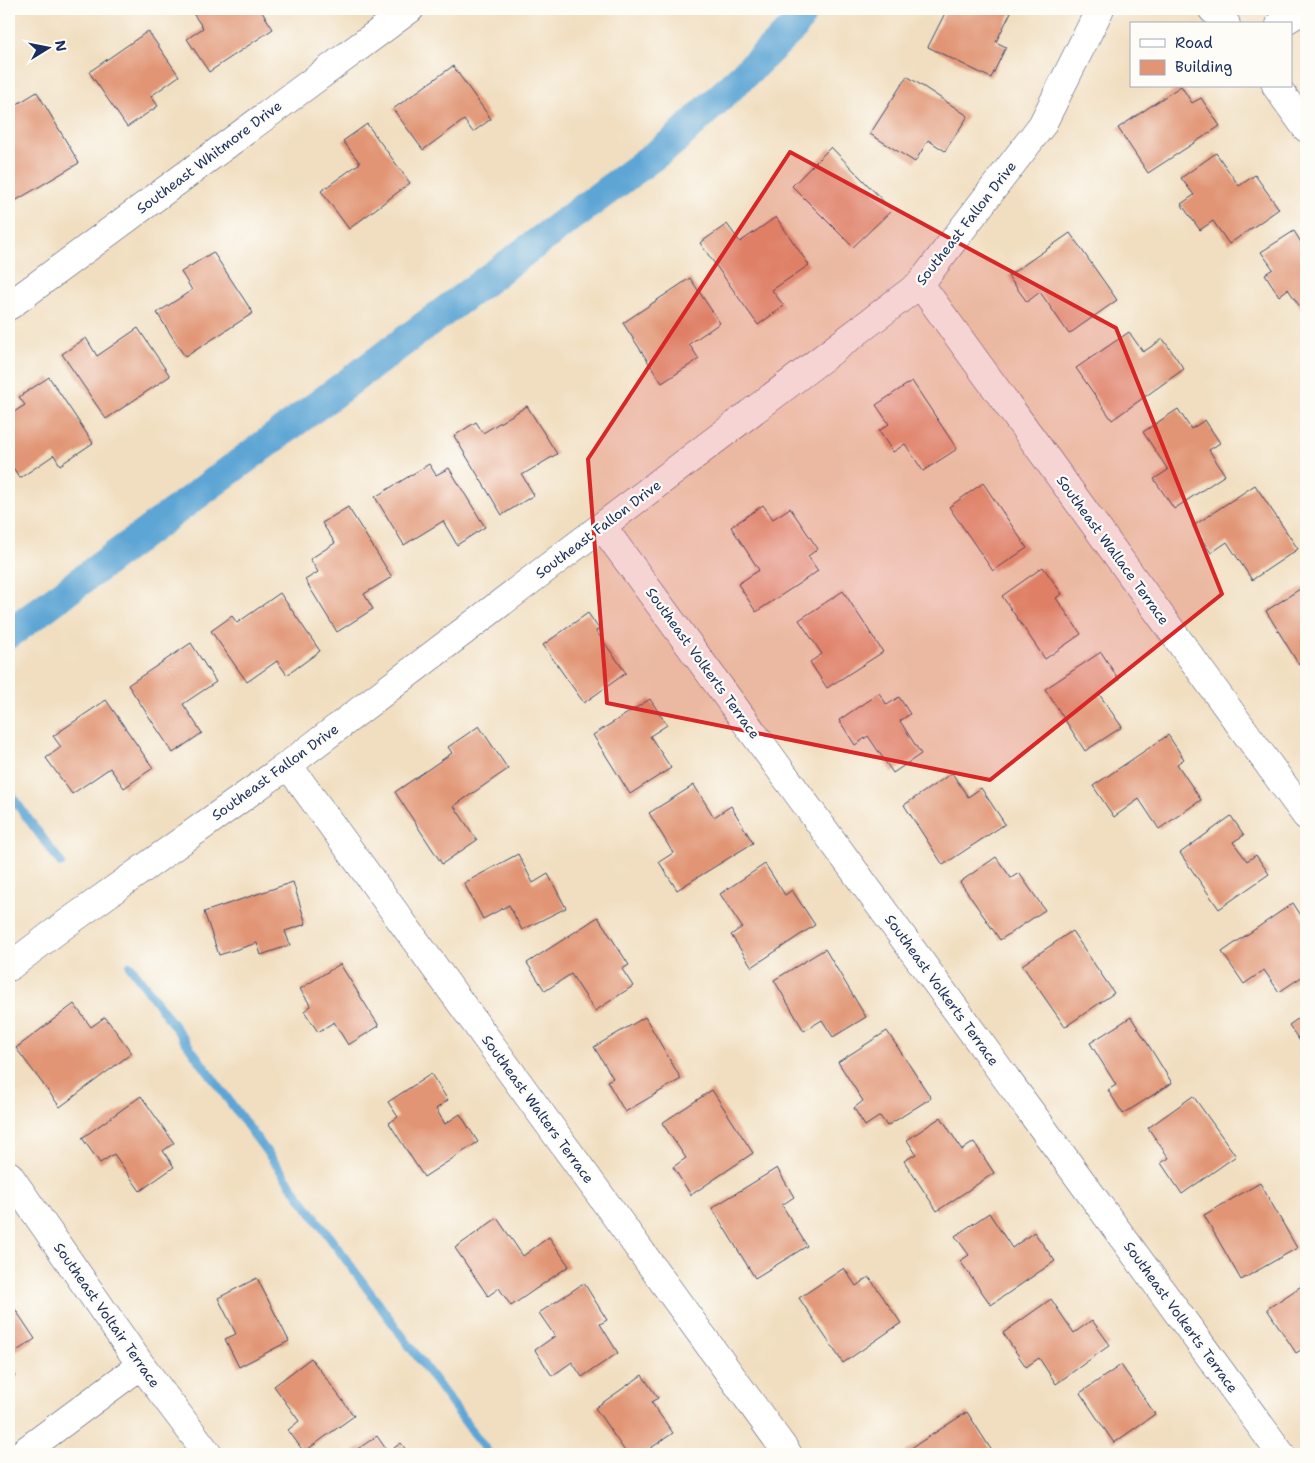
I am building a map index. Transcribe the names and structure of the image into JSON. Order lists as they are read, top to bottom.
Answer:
{
  "streets": {
    "street": [
      "Southeast Whitmore Drive",
      "Southeast Fallon Drive",
      "Southeast Wallace Terrace",
      "Southeast Volkerts Terrace",
      "Southeast Walters Terrace",
      "Southeast Voltair Terrace"
    ]
  },
  "crossings": [
    ["Southeast Fallon Drive", "Southeast Wallace Terrace"],
    ["Southeast Fallon Drive", "Southeast Volkerts Terrace"],
    ["Southeast Fallon Drive", "Southeast Walters Terrace"]
  ],
  "legend": ["Road", "Building"],
  "north": "right"
}
